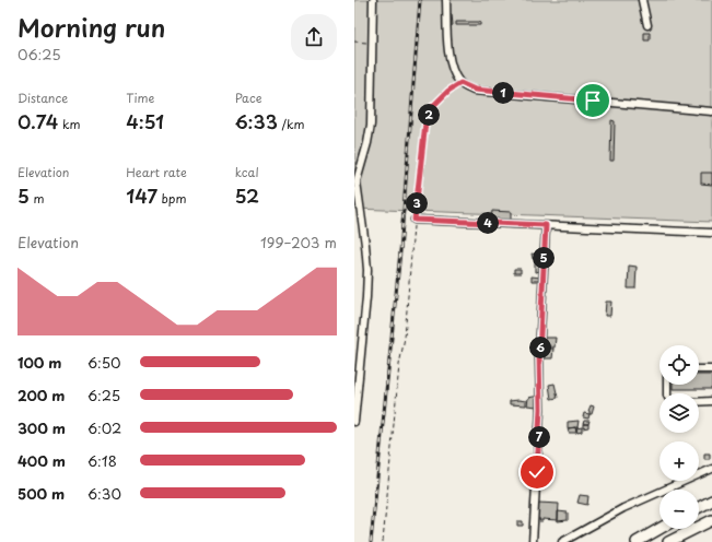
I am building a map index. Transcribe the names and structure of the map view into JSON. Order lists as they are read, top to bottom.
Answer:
{
  "page": {
    "heading": ["Morning run", "06:25"],
    "stats": [
      ["Distance", "0.74 km"],
      ["Time", "4:51"],
      ["Pace", "6:33 /km"],
      ["Elevation", "5 m"],
      ["Heart rate", "147 bpm"],
      ["kcal", "52"]
    ],
    "pins": [
      "1",
      "2",
      "3",
      "4",
      "5",
      "6",
      "7"
    ],
    "chart": ["Elevation", "199–203 m"],
    "list": [
      {
        "name": "100 m",
        "note": "6:50"
      },
      {
        "name": "200 m",
        "note": "6:25"
      },
      {
        "name": "300 m",
        "note": "6:02"
      },
      {
        "name": "400 m",
        "note": "6:18"
      },
      {
        "name": "500 m",
        "note": "6:30"
      }
    ],
    "map_buttons": ["+", "−"]
  }
}
